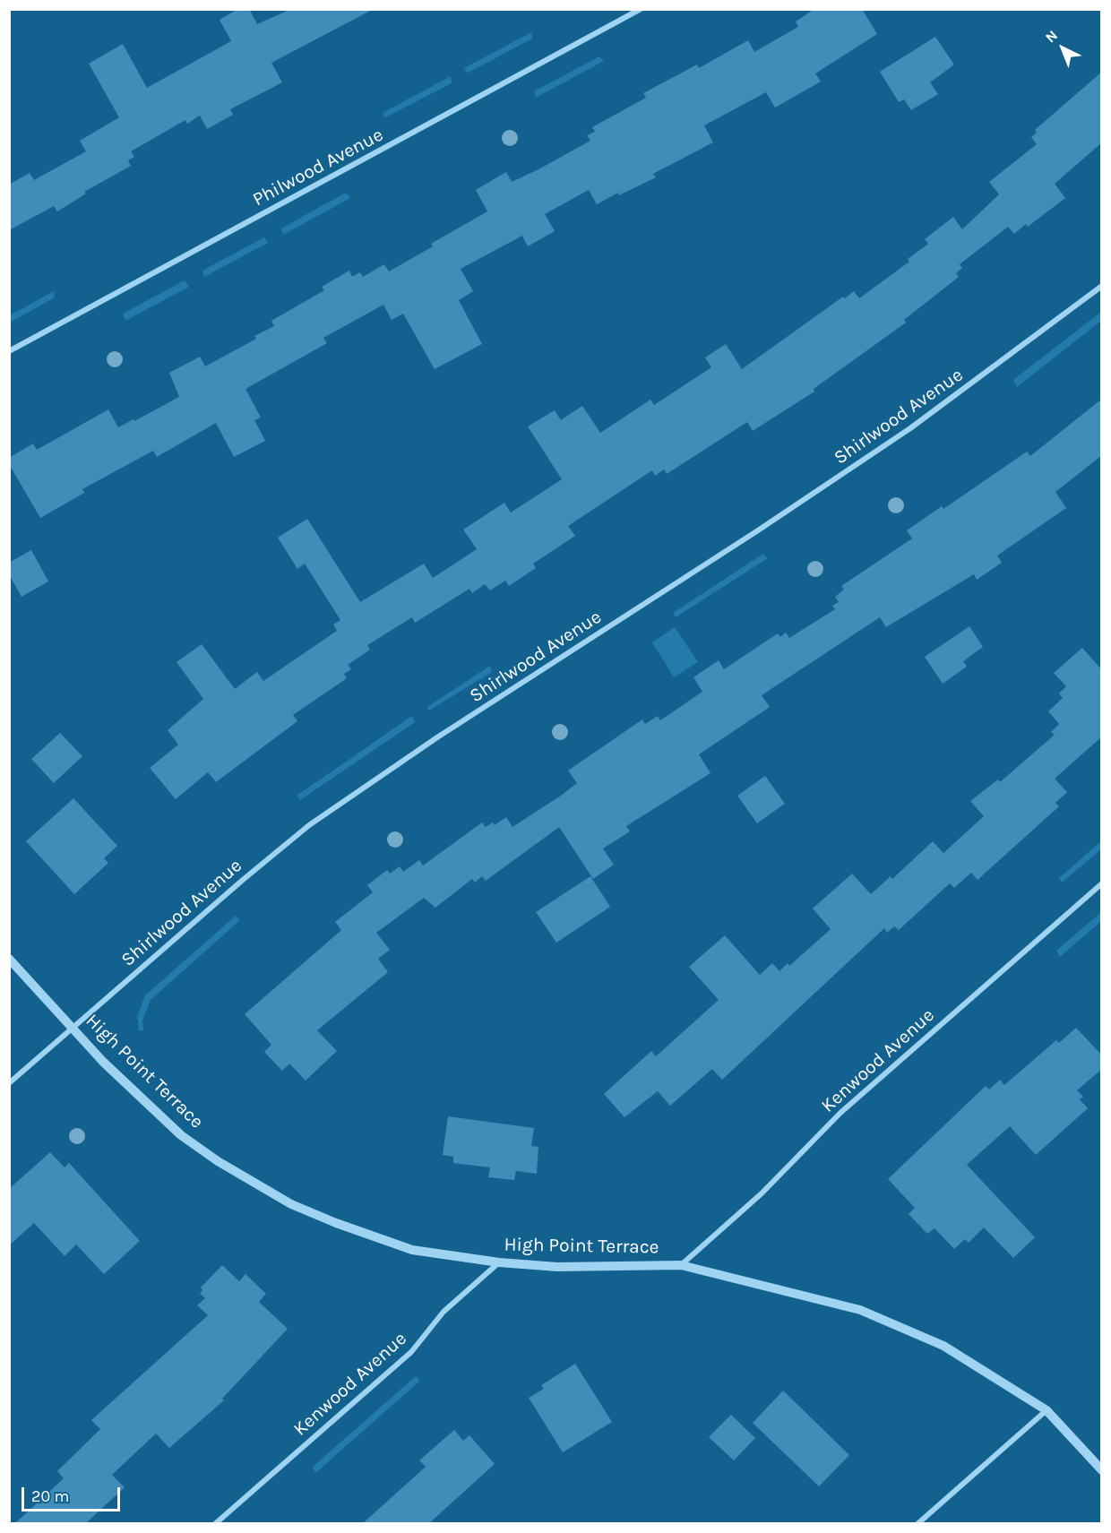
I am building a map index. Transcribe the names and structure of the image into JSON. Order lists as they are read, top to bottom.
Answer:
{
  "streets": {
    "street": [
      "Philwood Avenue",
      "Shirlwood Avenue",
      "Kenwood Avenue",
      "High Point Terrace"
    ]
  },
  "crossings": [
    ["Shirlwood Avenue", "High Point Terrace"],
    ["Kenwood Avenue", "High Point Terrace"]
  ],
  "scale_bar": "20 m",
  "north": "top left"
}
